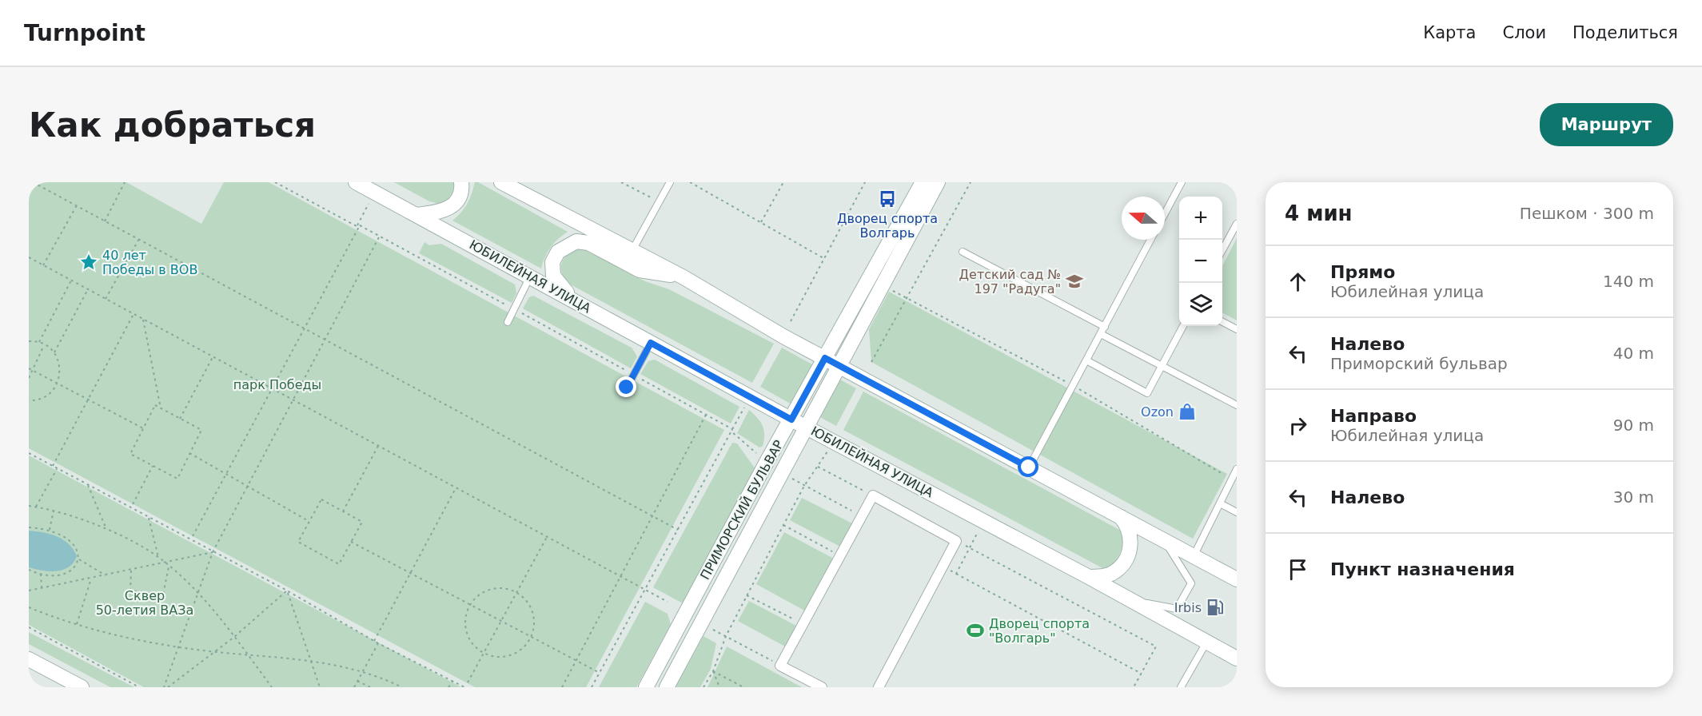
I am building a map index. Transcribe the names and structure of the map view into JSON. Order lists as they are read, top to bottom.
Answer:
{
  "streets": {
    "main road": ["ЮБИЛЕЙНАЯ УЛИЦА", "ПРИМОРСКИЙ БУЛЬВАР"]
  },
  "crossings": [
    ["ЮБИЛЕЙНАЯ УЛИЦА", "ПРИМОРСКИЙ БУЛЬВАР"]
  ],
  "parks": ["парк Победы", "Сквер 50-летия ВАЗа"],
  "places": {
    "bus stop": ["Дворец спорта Волгарь"],
    "place": ["40 лет Победы в ВОВ"],
    "school or university": ["Детский сад № 197 \"Радуга\""],
    "shop": ["Ozon"],
    "fuel station": ["Irbis"],
    "sports": ["Дворец спорта \"Волгарь\""]
  },
  "north": "left",
  "page": {
    "header": "Turnpoint",
    "nav": ["Карта", "Слои", "Поделиться"],
    "buttons": "Маршрут",
    "title": "Как добраться",
    "heading": ["4 мин", "Пешком · 300 m"],
    "map_buttons": ["+", "−"],
    "list": [
      ["Прямо", "Юбилейная улица", "140 m"],
      ["Налево", "Приморский бульвар", "40 m"],
      ["Направо", "Юбилейная улица", "90 m"],
      ["Налево", "30 m"],
      "Пункт назначения"
    ]
  }
}
